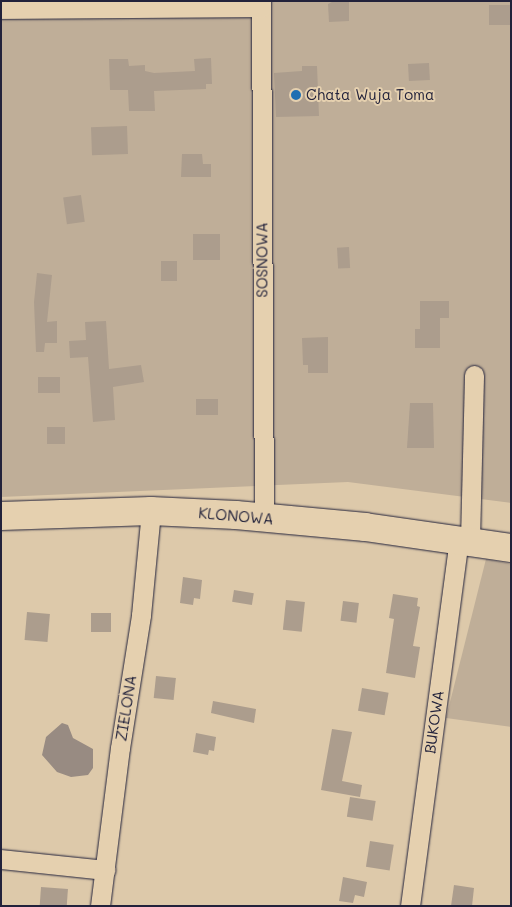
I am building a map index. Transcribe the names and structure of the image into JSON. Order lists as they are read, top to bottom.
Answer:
{
  "streets": {
    "street": [
      "SOSNOWA",
      "KLONOWA",
      "ZIELONA",
      "BUKOWA"
    ]
  },
  "crossings": [
    ["SOSNOWA", "KLONOWA"],
    ["KLONOWA", "ZIELONA"],
    ["KLONOWA", "BUKOWA"]
  ],
  "places": ["Chata Wuja Toma"]
}
